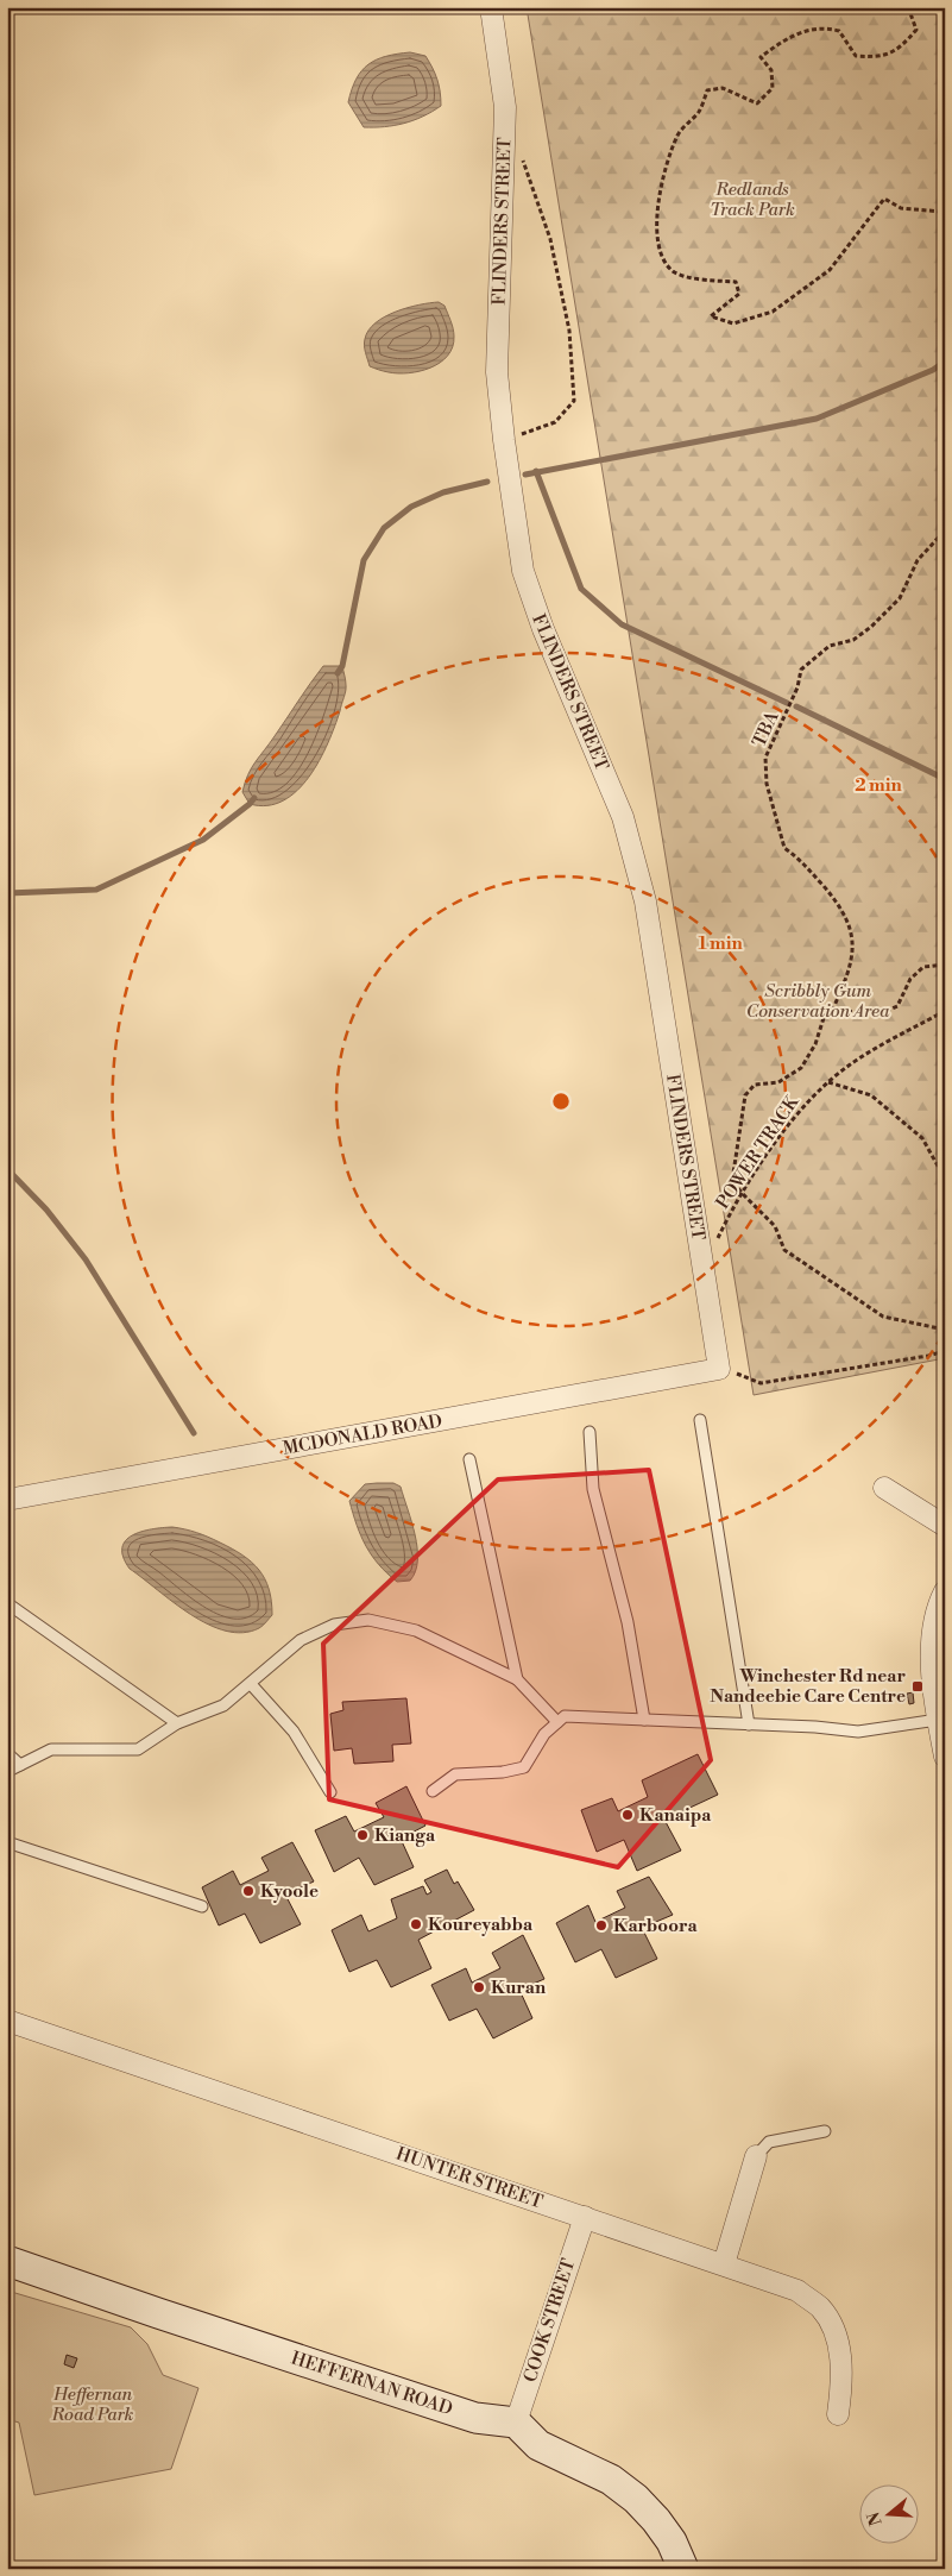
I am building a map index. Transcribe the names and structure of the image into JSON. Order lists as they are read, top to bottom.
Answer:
{
  "streets": {
    "street": [
      "FLINDERS STREET",
      "MCDONALD ROAD",
      "HUNTER STREET",
      "COOK STREET",
      "HEFFERNAN ROAD"
    ],
    "path": ["TBA", "POWER TRACK"]
  },
  "crossings": [
    ["FLINDERS STREET", "POWER TRACK"],
    ["FLINDERS STREET", "MCDONALD ROAD"],
    ["TBA", "POWER TRACK"],
    ["HUNTER STREET", "COOK STREET"],
    ["COOK STREET", "HEFFERNAN ROAD"]
  ],
  "parks": ["Redlands Track Park", "Scribbly Gum Conservation Area", "Heffernan Road Park"],
  "places": {
    "transit": ["Winchester Rd near Nandeebie Care Centre"],
    "other": [
      "Kanaipa",
      "Kianga",
      "Kyoole",
      "Koureyabba",
      "Karboora",
      "Kuran"
    ]
  },
  "north": "left",
  "rings": ["2 min", "1 min"]
}
